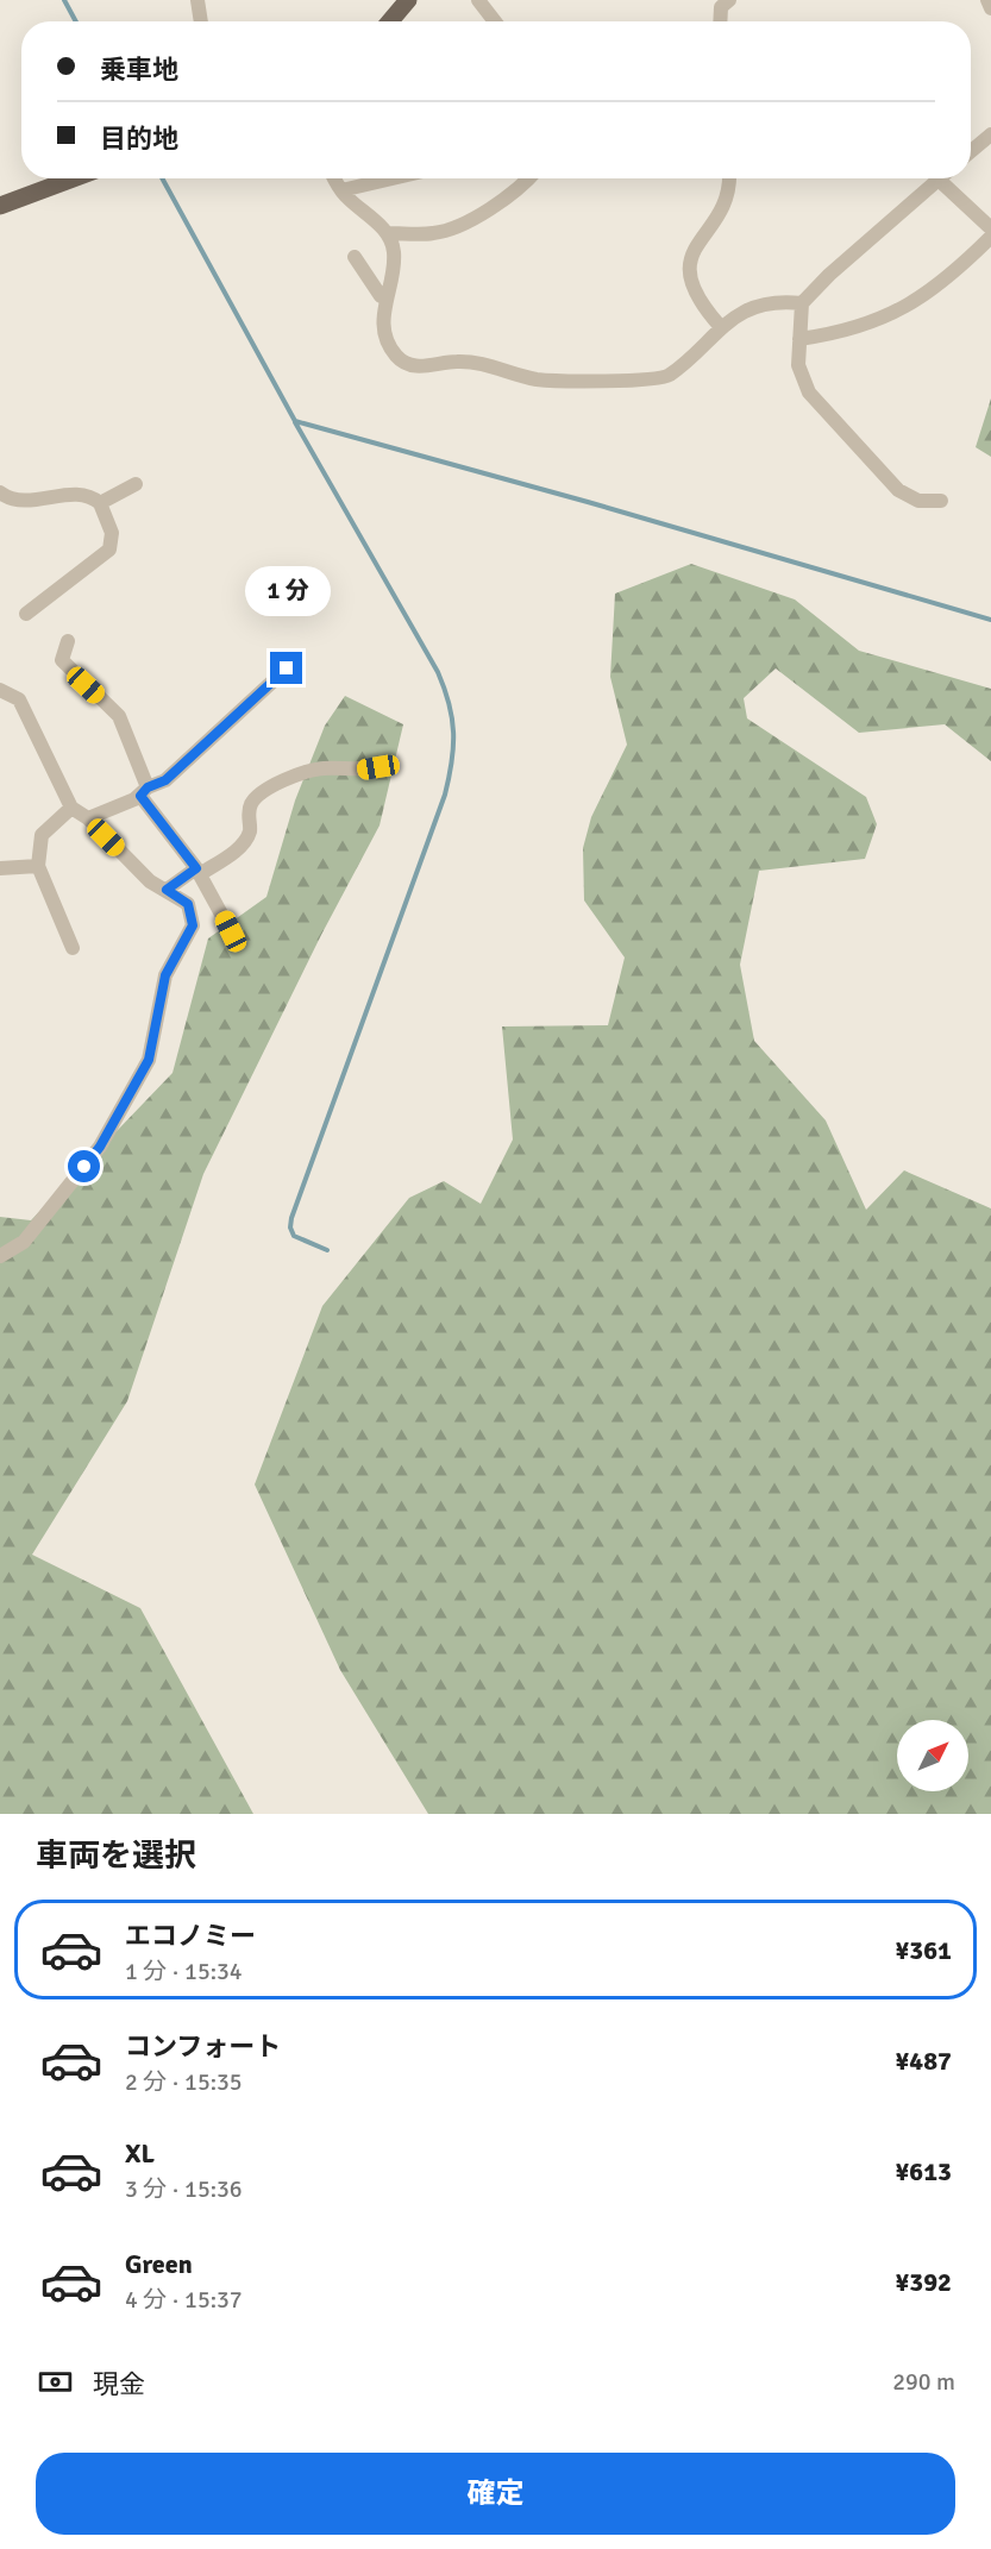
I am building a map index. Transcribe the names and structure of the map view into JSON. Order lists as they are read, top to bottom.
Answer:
{
  "north": "top right",
  "page": {
    "banner": ["乗車地", "目的地"],
    "bubble": "1 分",
    "heading": "車両を選択",
    "list": [
      {
        "name": "エコノミー",
        "note": "1 分 · 15:34",
        "value": "¥361"
      },
      {
        "name": "コンフォート",
        "note": "2 分 · 15:35",
        "value": "¥487"
      },
      {
        "name": "XL",
        "note": "3 分 · 15:36",
        "value": "¥613"
      },
      {
        "name": "Green",
        "note": "4 分 · 15:37",
        "value": "¥392"
      }
    ],
    "pay": ["現金", "290 m"],
    "buttons": "確定"
  }
}
